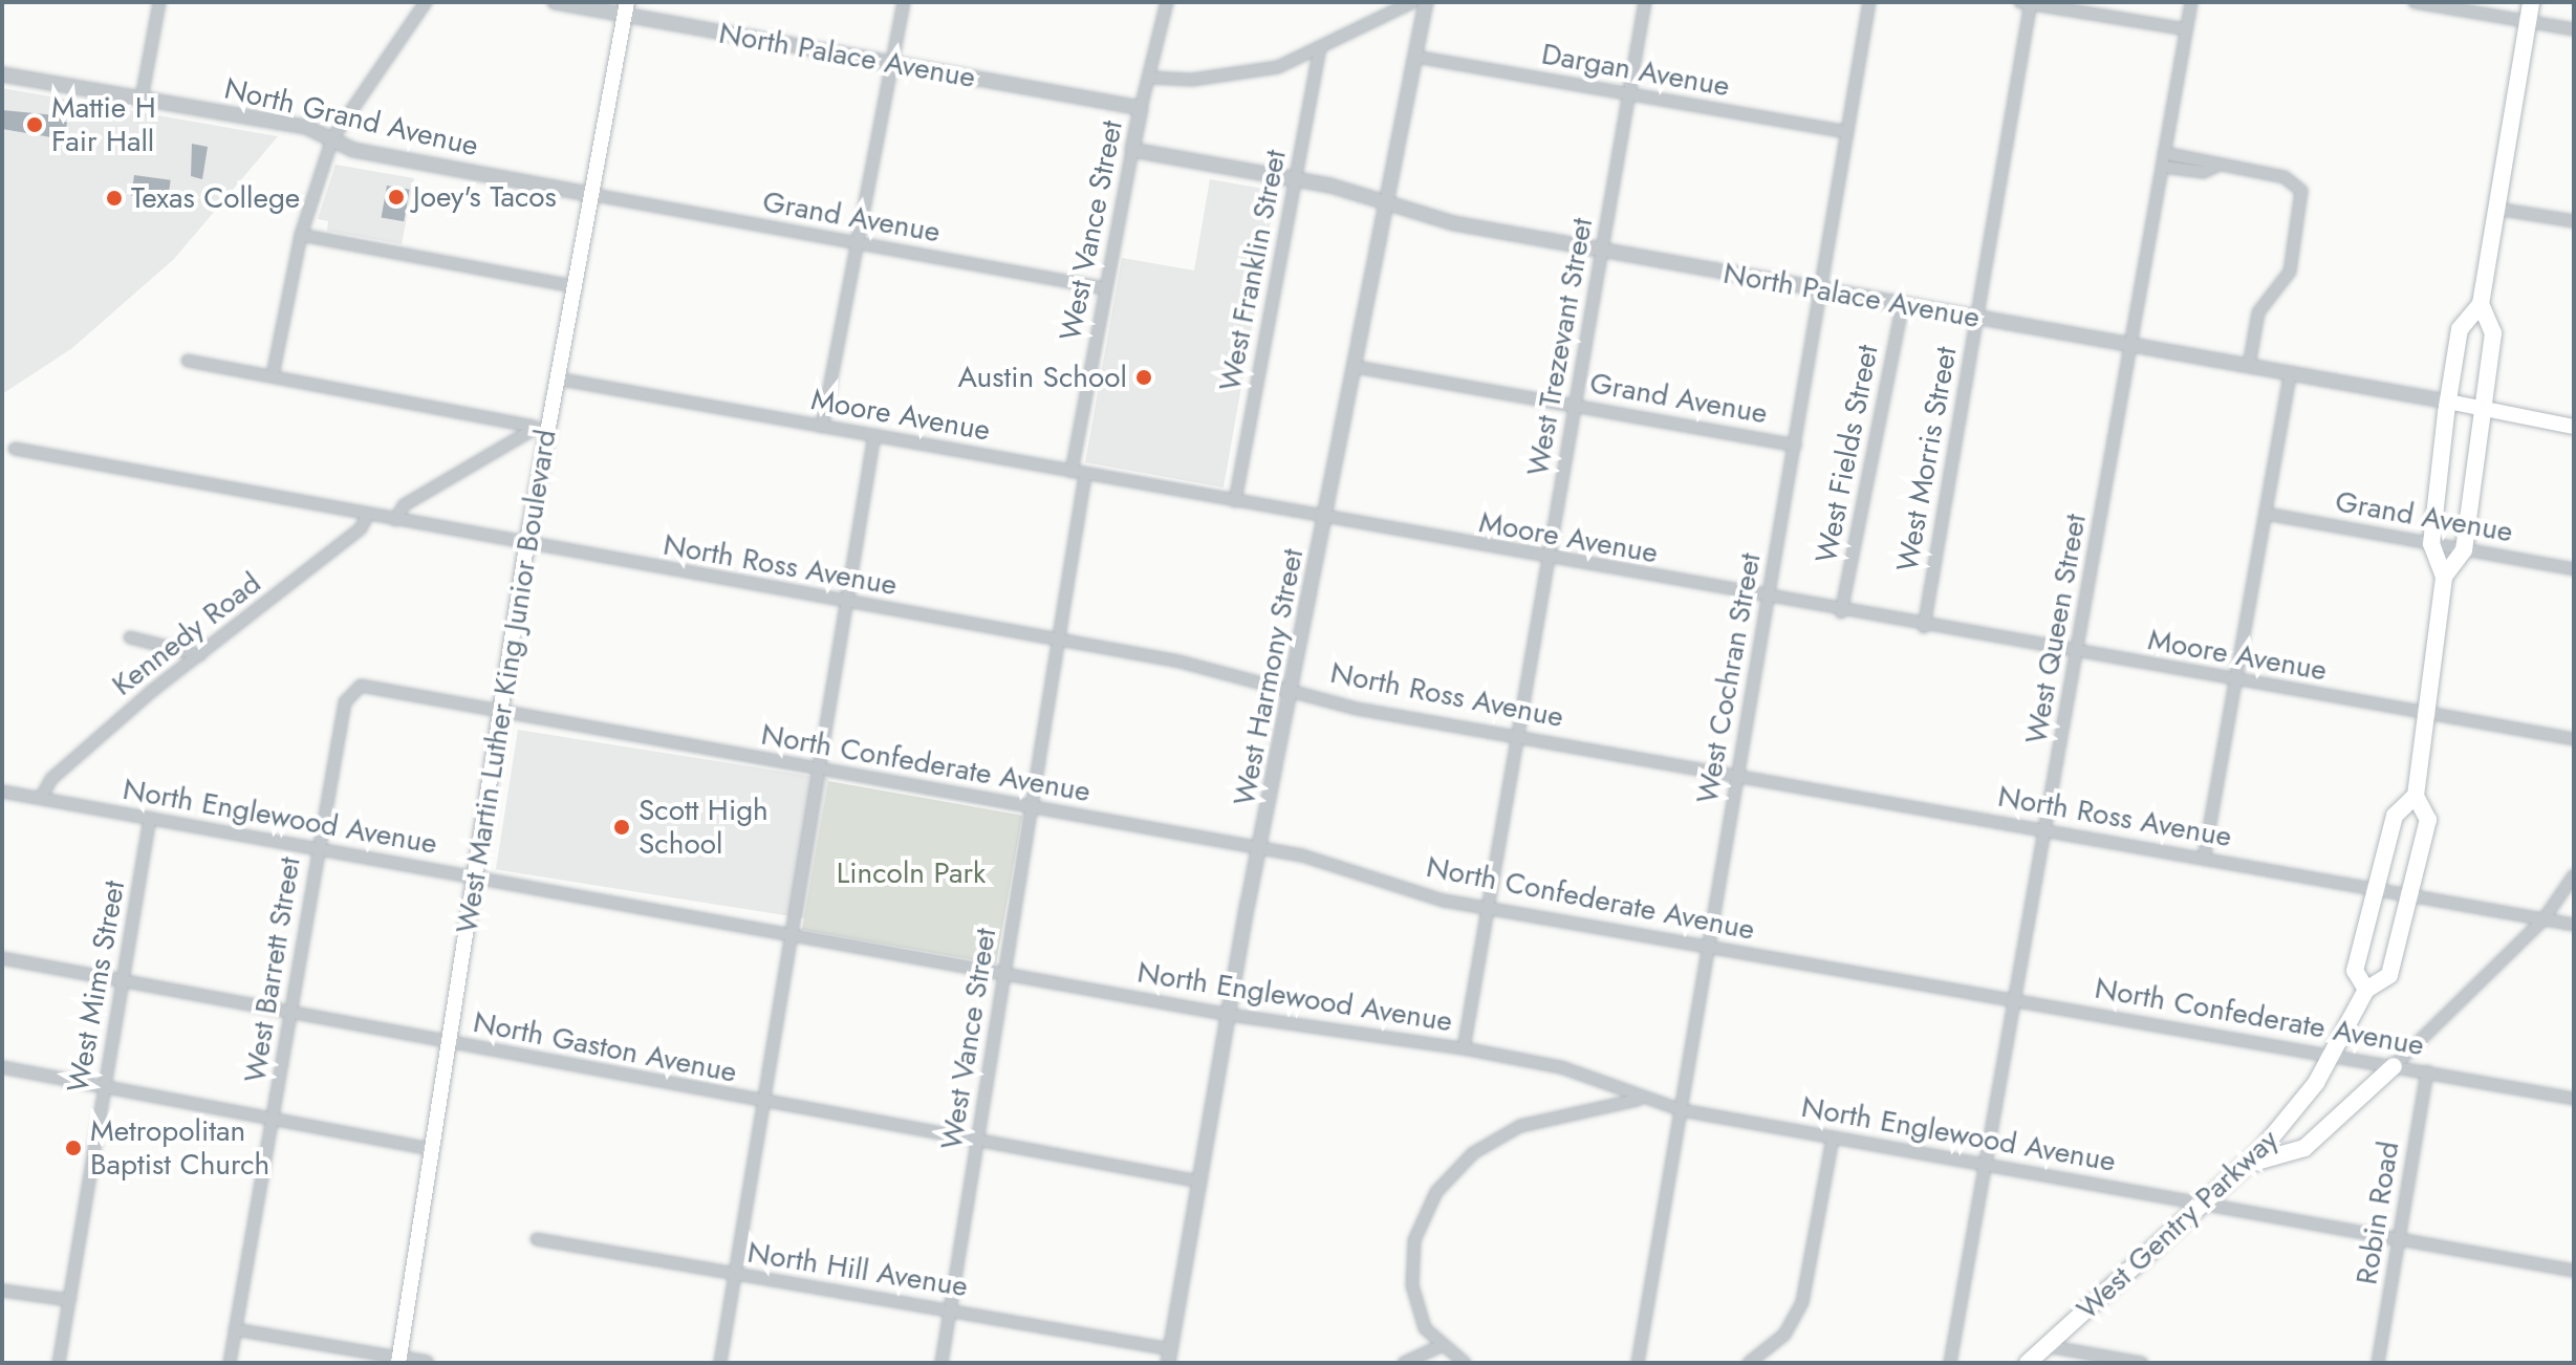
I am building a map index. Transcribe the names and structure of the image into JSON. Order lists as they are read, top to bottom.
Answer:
{
  "streets": {
    "main road": ["North Palace Avenue", "West Martin Luther King Junior Boulevard", "West Gentry Parkway"],
    "street": [
      "Dargan Avenue",
      "North Grand Avenue",
      "Grand Avenue",
      "West Vance Street",
      "West Franklin Street",
      "West Trezevant Street",
      "Moore Avenue",
      "West Fields Street",
      "West Morris Street",
      "North Ross Avenue",
      "West Queen Street",
      "Kennedy Road",
      "West Harmony Street",
      "West Cochran Street",
      "North Confederate Avenue",
      "North Englewood Avenue",
      "West Barrett Street",
      "West Mims Street",
      "North Gaston Avenue",
      "Robin Road",
      "North Hill Avenue"
    ]
  },
  "crossings": [
    ["North Palace Avenue", "West Vance Street"],
    ["North Palace Avenue", "West Franklin Street"],
    ["North Palace Avenue", "West Trezevant Street"],
    ["North Palace Avenue", "West Fields Street"],
    ["North Palace Avenue", "West Morris Street"],
    ["North Palace Avenue", "West Queen Street"],
    ["North Palace Avenue", "West Harmony Street"],
    ["North Palace Avenue", "West Cochran Street"],
    ["North Palace Avenue", "West Martin Luther King Junior Boulevard"],
    ["North Palace Avenue", "West Gentry Parkway"],
    ["Dargan Avenue", "West Trezevant Street"],
    ["Dargan Avenue", "West Harmony Street"],
    ["Dargan Avenue", "West Cochran Street"],
    ["North Grand Avenue", "Grand Avenue"],
    ["North Grand Avenue", "West Martin Luther King Junior Boulevard"],
    ["Grand Avenue", "West Vance Street"],
    ["Grand Avenue", "West Trezevant Street"],
    ["Grand Avenue", "West Harmony Street"],
    ["Grand Avenue", "West Cochran Street"],
    ["Grand Avenue", "West Martin Luther King Junior Boulevard"],
    ["Grand Avenue", "West Gentry Parkway"],
    ["West Vance Street", "Moore Avenue"],
    ["West Vance Street", "North Ross Avenue"],
    ["West Vance Street", "North Confederate Avenue"],
    ["West Vance Street", "North Englewood Avenue"],
    ["West Vance Street", "North Gaston Avenue"],
    ["West Vance Street", "North Hill Avenue"],
    ["West Franklin Street", "Moore Avenue"],
    ["West Trezevant Street", "Moore Avenue"],
    ["West Trezevant Street", "North Ross Avenue"],
    ["West Trezevant Street", "North Confederate Avenue"],
    ["West Trezevant Street", "North Englewood Avenue"],
    ["Moore Avenue", "West Fields Street"],
    ["Moore Avenue", "West Morris Street"],
    ["Moore Avenue", "West Queen Street"],
    ["Moore Avenue", "West Harmony Street"],
    ["Moore Avenue", "West Cochran Street"],
    ["Moore Avenue", "West Martin Luther King Junior Boulevard"],
    ["Moore Avenue", "West Gentry Parkway"],
    ["North Ross Avenue", "West Queen Street"],
    ["North Ross Avenue", "Kennedy Road"],
    ["North Ross Avenue", "West Harmony Street"],
    ["North Ross Avenue", "West Cochran Street"],
    ["North Ross Avenue", "West Martin Luther King Junior Boulevard"],
    ["North Ross Avenue", "West Gentry Parkway"],
    ["West Queen Street", "North Confederate Avenue"],
    ["West Queen Street", "North Englewood Avenue"],
    ["Kennedy Road", "North Englewood Avenue"],
    ["West Harmony Street", "North Confederate Avenue"],
    ["West Harmony Street", "North Englewood Avenue"],
    ["West Harmony Street", "North Gaston Avenue"],
    ["West Harmony Street", "North Hill Avenue"],
    ["West Cochran Street", "North Confederate Avenue"],
    ["West Cochran Street", "North Englewood Avenue"],
    ["West Martin Luther King Junior Boulevard", "North Confederate Avenue"],
    ["West Martin Luther King Junior Boulevard", "North Englewood Avenue"],
    ["West Martin Luther King Junior Boulevard", "North Gaston Avenue"],
    ["North Confederate Avenue", "West Barrett Street"],
    ["North Confederate Avenue", "Robin Road"],
    ["North Confederate Avenue", "West Gentry Parkway"],
    ["North Englewood Avenue", "West Barrett Street"],
    ["North Englewood Avenue", "West Mims Street"],
    ["North Englewood Avenue", "Robin Road"],
    ["North Englewood Avenue", "West Gentry Parkway"],
    ["West Barrett Street", "North Gaston Avenue"],
    ["West Mims Street", "North Gaston Avenue"]
  ],
  "parks": ["Lincoln Park"],
  "places": [
    "Mattie H Fair Hall",
    "Joey's Tacos",
    "Texas College",
    "Austin School",
    "Scott High School",
    "Metropolitan Baptist Church"
  ]
}
